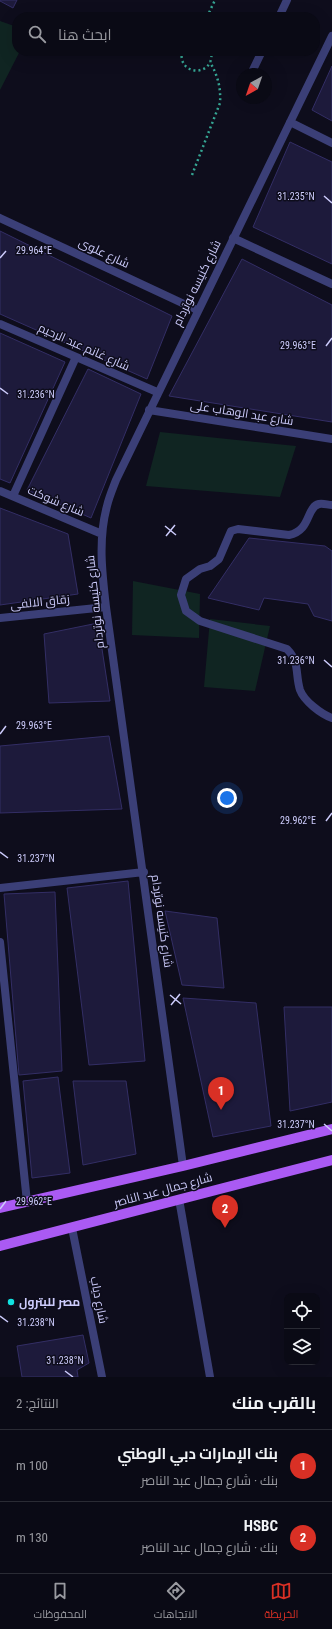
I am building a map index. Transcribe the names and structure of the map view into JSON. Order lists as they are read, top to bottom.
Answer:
{
  "streets": {
    "main road": ["شارع جمال عبد الناصر"],
    "street": [
      "شارع علوى",
      "شارع كنيسه نوتردام",
      "شارع غانم عبد الرحيم",
      "شارع عبد الوهاب على",
      "شارع شوكت",
      "زقاق الالفى",
      "شارع دياب"
    ]
  },
  "crossings": [
    ["شارع علوى", "شارع كنيسه نوتردام"],
    ["شارع كنيسه نوتردام", "شارع غانم عبد الرحيم"],
    ["شارع كنيسه نوتردام", "شارع عبد الوهاب على"],
    ["شارع كنيسه نوتردام", "شارع شوكت"],
    ["شارع كنيسه نوتردام", "زقاق الالفى"],
    ["شارع كنيسه نوتردام", "شارع جمال عبد الناصر"],
    ["شارع جمال عبد الناصر", "شارع دياب"]
  ],
  "places": ["مصر للبترول"],
  "north": "bottom left",
  "page": {
    "search": "ابحث هنا",
    "pins": ["1", "2"],
    "heading": ["بالقرب منك", "النتائج: 2"],
    "list": [
      {
        "mark": "1",
        "name": "بنك الإمارات دبي الوطني",
        "note": "بنك · شارع جمال عبد الناصر",
        "value": "100 m"
      },
      {
        "mark": "2",
        "name": "HSBC",
        "note": "بنك · شارع جمال عبد الناصر",
        "value": "130 m"
      }
    ],
    "nav": ["الخريطة", "الاتجاهات", "المحفوظات"]
  },
  "coordinates": [
    "31.235°N",
    "29.964°E",
    "29.963°E",
    "31.236°N",
    "29.962°E",
    "31.237°N",
    "31.238°N"
  ]
}
